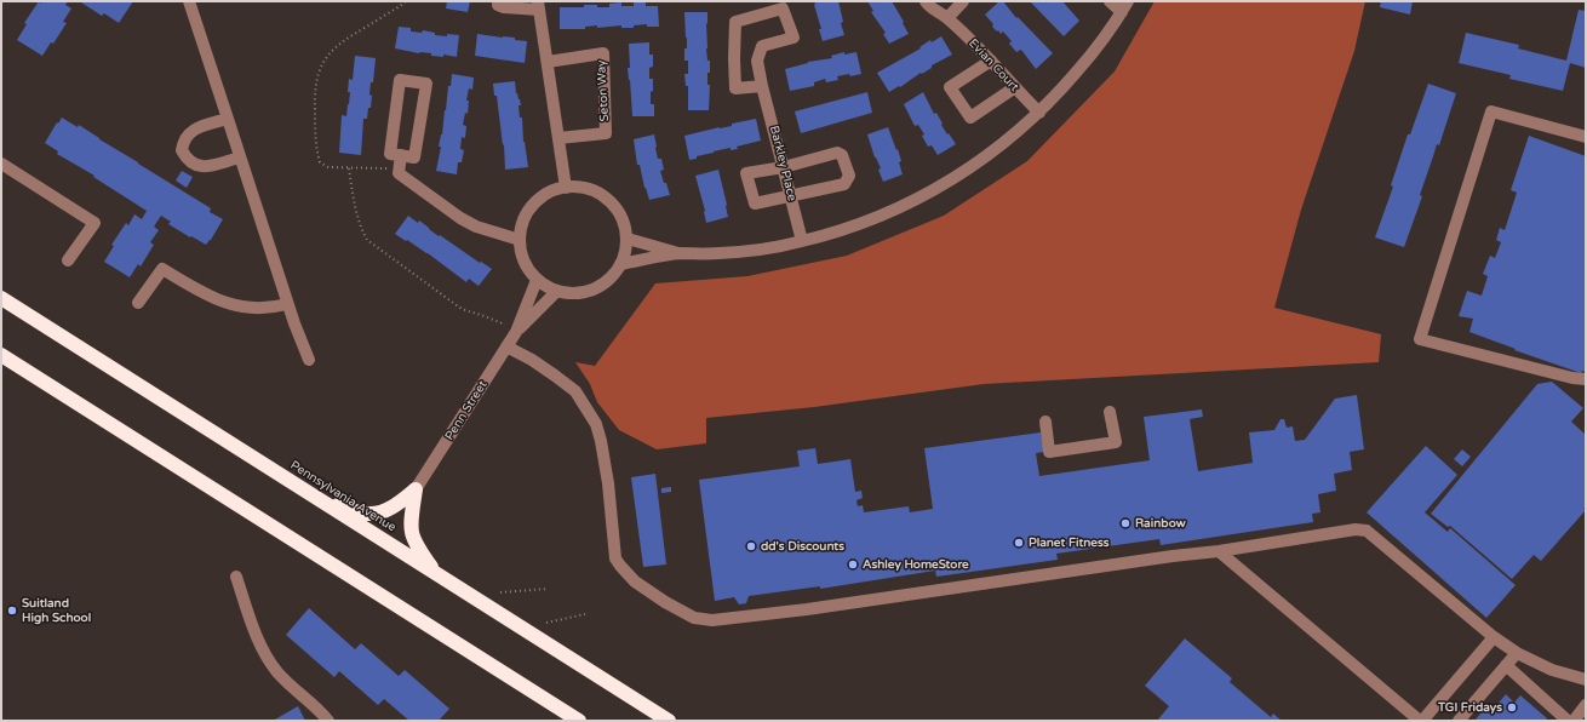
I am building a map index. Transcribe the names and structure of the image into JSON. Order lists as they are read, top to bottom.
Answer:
{
  "streets": {
    "highway": ["Pennsylvania Avenue"],
    "street": [
      "Evian Court",
      "Seton Way",
      "Barkley Place",
      "Penn Street"
    ]
  },
  "places": [
    "Rainbow",
    "Planet Fitness",
    "dd's Discounts",
    "Ashley HomeStore",
    "Suitland High School",
    "TGI Fridays"
  ]
}
